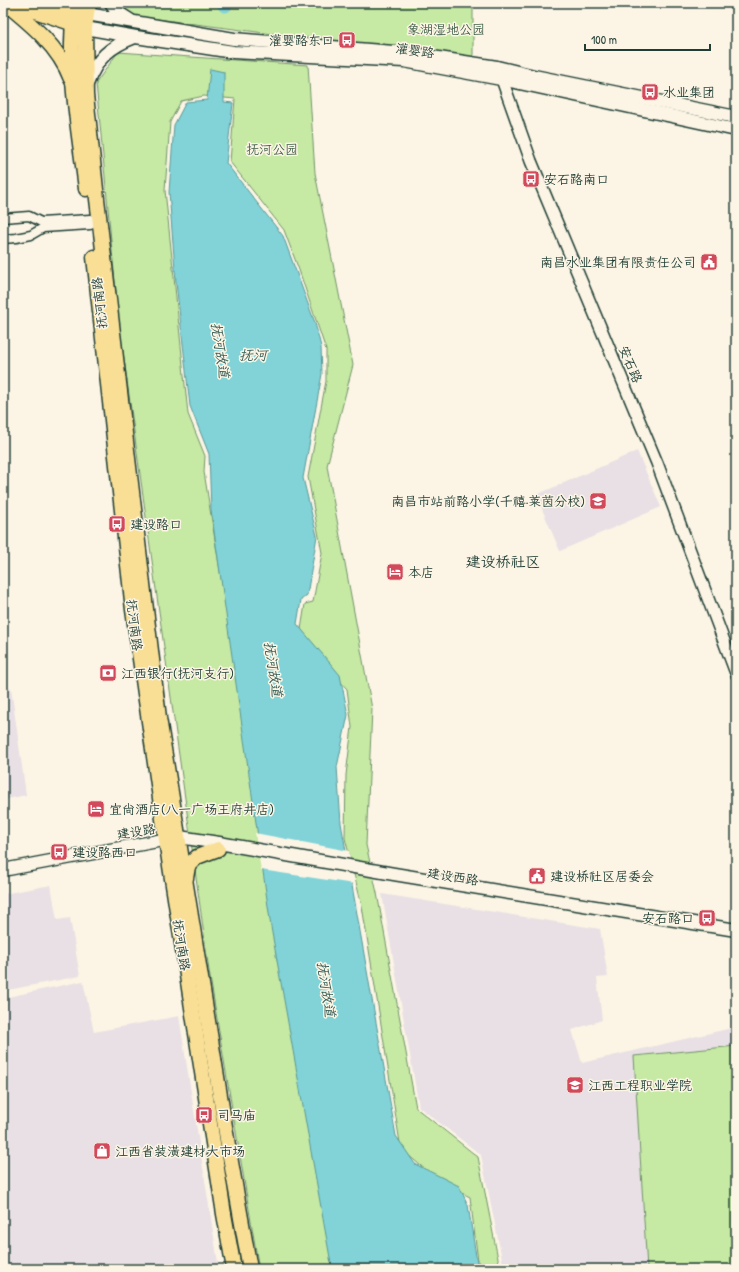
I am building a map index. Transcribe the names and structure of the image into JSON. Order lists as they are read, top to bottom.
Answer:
{
  "streets": {
    "highway": ["抚河南路"],
    "main road": ["灌婴路", "建设路", "建设西路"],
    "street": ["安石路"]
  },
  "crossings": [
    ["灌婴路", "抚河南路"],
    ["灌婴路", "安石路"],
    ["抚河南路", "建设路"],
    ["抚河南路", "建设西路"],
    ["建设路", "建设西路"]
  ],
  "districts": ["建设桥社区"],
  "water": ["抚河故道", "抚河"],
  "parks": ["象湖湿地公园", "抚河公园"],
  "places": {
    "bus stop": [
      "灌婴路东口",
      "水业集团",
      "安石路南口",
      "建设路口",
      "建设路西口",
      "安石路口",
      "司马庙"
    ],
    "public building": ["南昌水业集团有限责任公司", "建设桥社区居委会"],
    "school or university": ["南昌市站前路小学(千禧·莱茵分校)", "江西工程职业学院"],
    "hotel": ["本店", "宜尚酒店(八一广场王府井店)"],
    "bank": ["江西银行(抚河支行)"],
    "shop": ["江西省装潢建材大市场"]
  },
  "scale_bar": "100 m"
}
